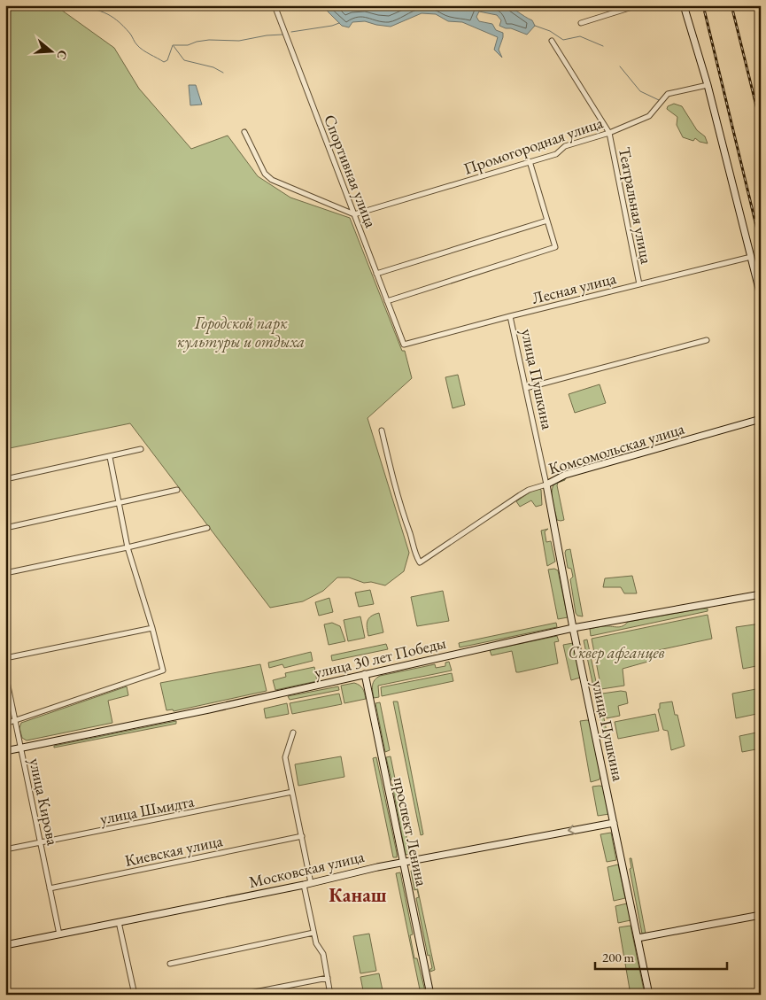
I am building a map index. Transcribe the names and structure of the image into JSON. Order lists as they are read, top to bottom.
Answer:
{
  "streets": {
    "street": [
      "Промогородная улица",
      "Спортивная улица",
      "Театральная улица",
      "Лесная улица",
      "улица Пушкина",
      "Комсомольская улица",
      "улица 30 лет Победы",
      "улица Кирова",
      "улица Шмидта",
      "проспект Ленина",
      "Киевская улица",
      "Московская улица"
    ]
  },
  "crossings": [
    ["Промогородная улица", "Спортивная улица"],
    ["Промогородная улица", "Театральная улица"],
    ["Спортивная улица", "Лесная улица"],
    ["Театральная улица", "Лесная улица"],
    ["Лесная улица", "улица Пушкина"],
    ["улица Пушкина", "Комсомольская улица"],
    ["улица Пушкина", "улица 30 лет Победы"],
    ["улица Пушкина", "Московская улица"],
    ["улица 30 лет Победы", "улица Кирова"],
    ["улица 30 лет Победы", "проспект Ленина"],
    ["улица Кирова", "улица Шмидта"],
    ["улица Кирова", "Киевская улица"],
    ["улица Кирова", "Московская улица"],
    ["проспект Ленина", "Московская улица"]
  ],
  "districts": ["Канаш"],
  "parks": ["Городской парк культуры и отдыха", "Сквер афганцев"],
  "scale_bar": "200 m",
  "north": "right"
}
